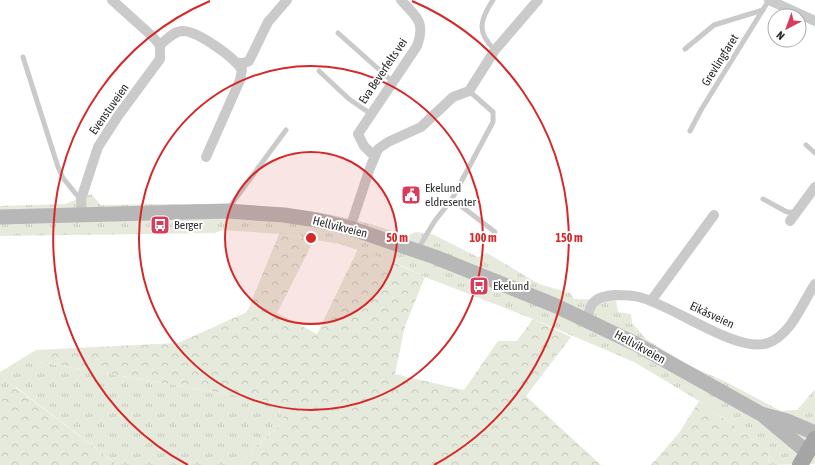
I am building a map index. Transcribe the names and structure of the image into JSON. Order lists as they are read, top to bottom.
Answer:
{
  "streets": {
    "main road": ["Hellvikveien"],
    "street": ["Eva Beverfelts vei", "Evenstuveien", "Eikåsveien"],
    "lane": ["Grevlingfaret"]
  },
  "crossings": [
    ["Evenstuveien", "Hellvikveien"],
    ["Hellvikveien", "Eikåsveien"]
  ],
  "places": {
    "public building": ["Ekelund eldresenter"],
    "bus stop": ["Berger", "Ekelund"]
  },
  "north": "bottom left",
  "rings": ["50 m", "100 m", "150 m"]
}
